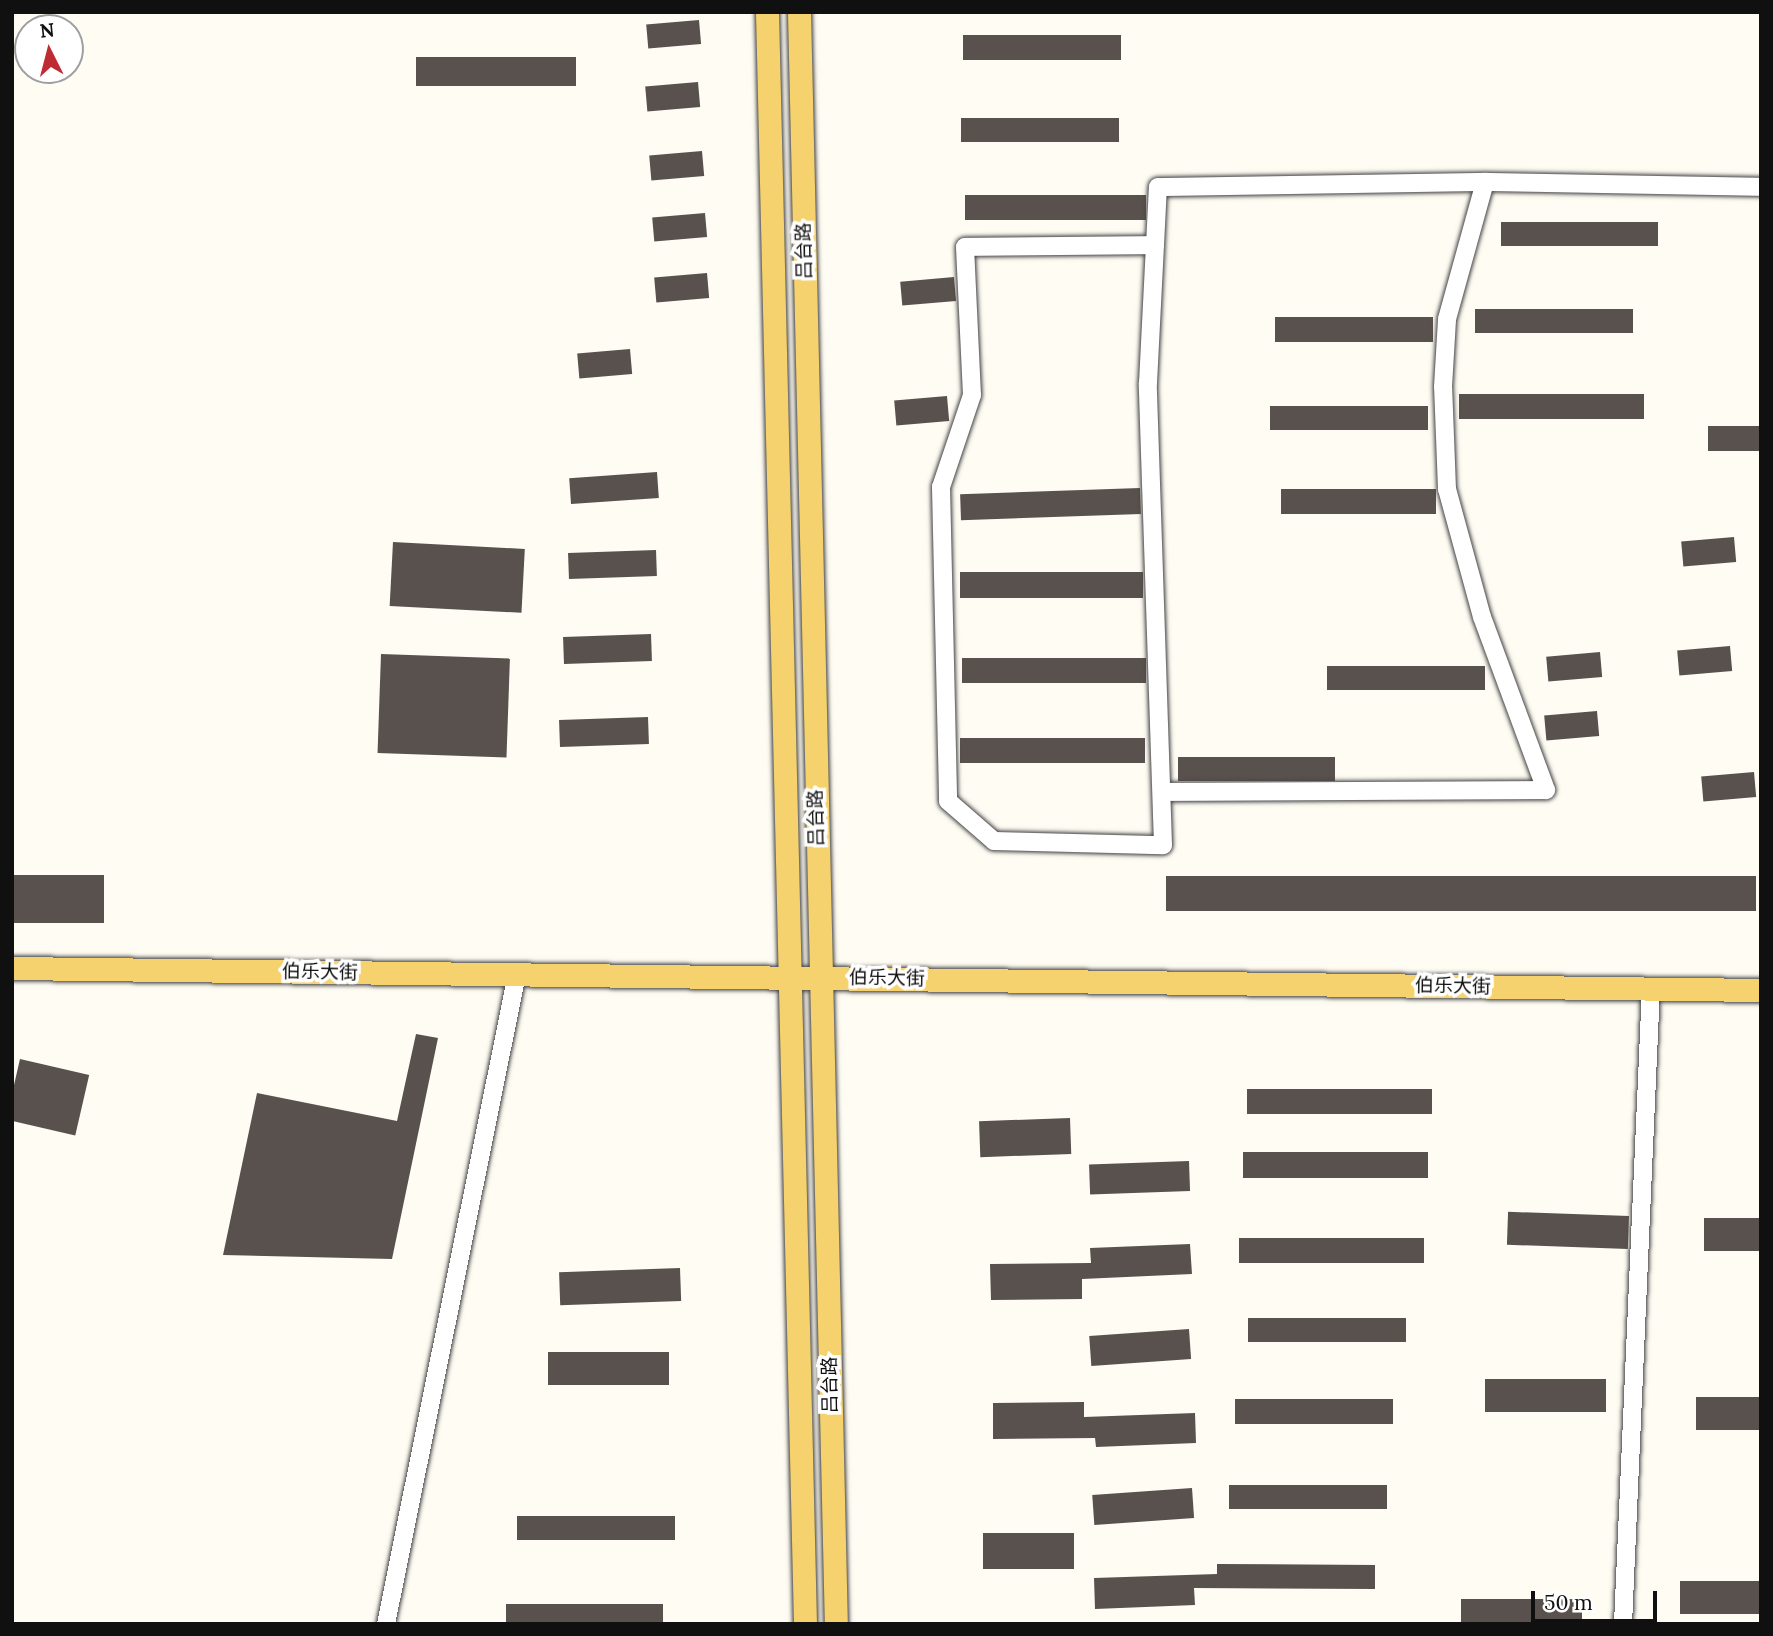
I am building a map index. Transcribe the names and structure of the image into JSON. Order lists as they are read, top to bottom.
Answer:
{
  "streets": {
    "main road": ["吕台路", "伯乐大街"]
  },
  "crossings": [
    ["吕台路", "伯乐大街"]
  ],
  "scale_bar": "50 m",
  "north": "top"
}
